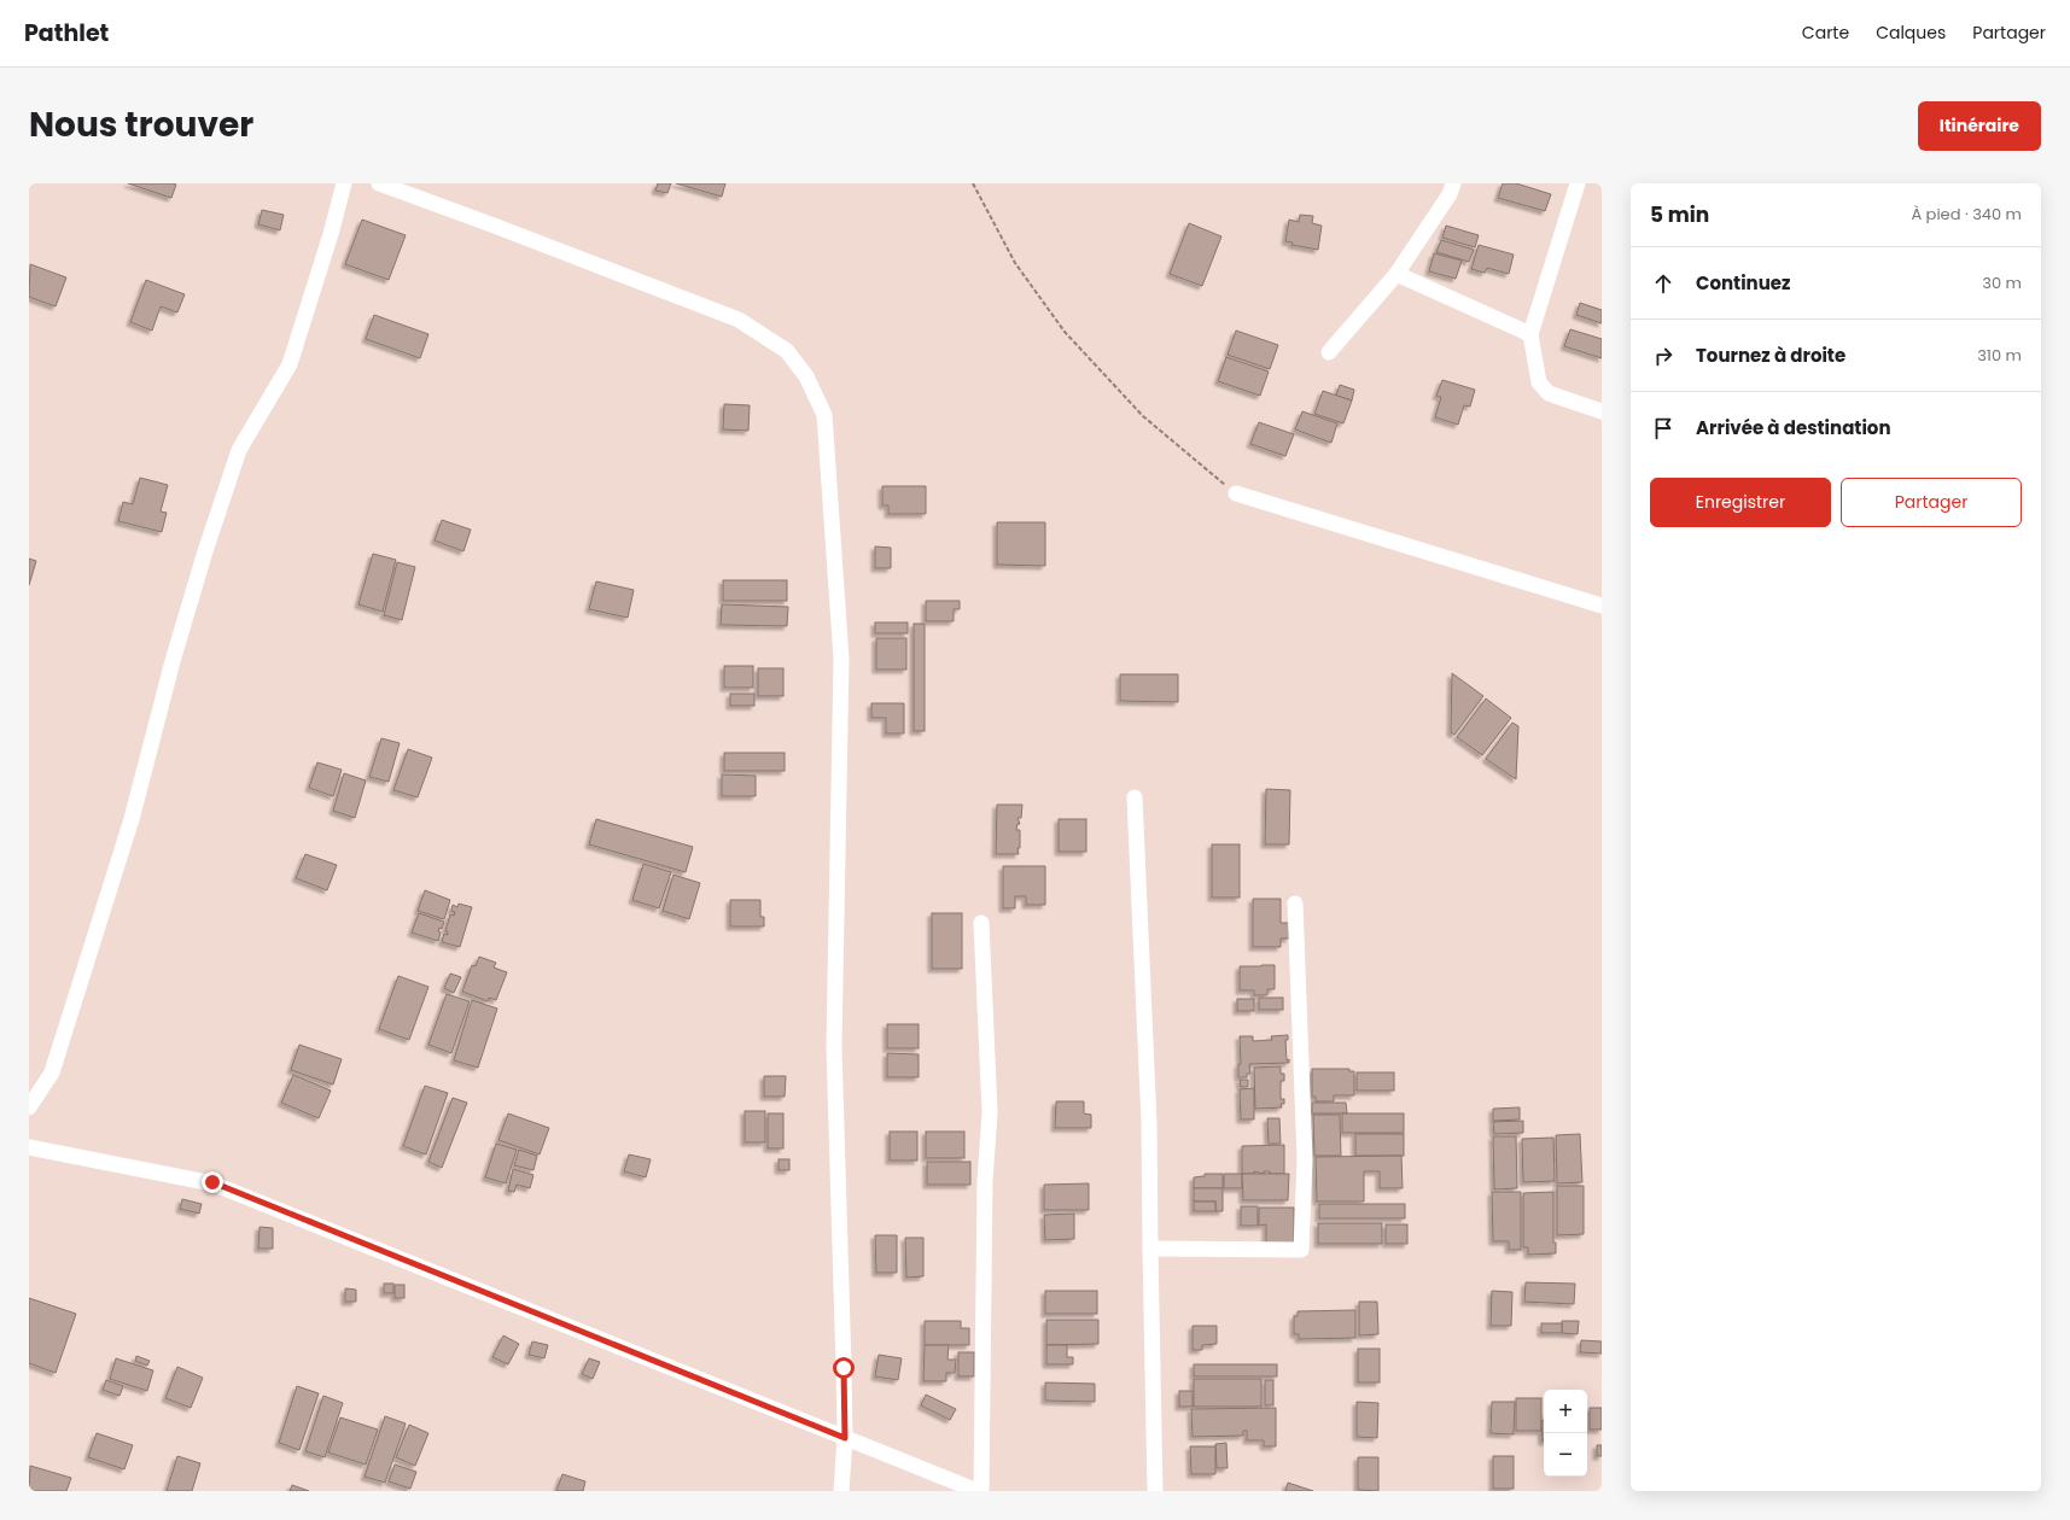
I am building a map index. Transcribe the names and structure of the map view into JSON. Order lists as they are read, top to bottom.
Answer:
{
  "page": {
    "header": "Pathlet",
    "nav": ["Carte", "Calques", "Partager"],
    "title": "Nous trouver",
    "buttons": [
      "Itinéraire",
      ["Enregistrer", "Partager"]
    ],
    "heading": ["5 min", "À pied · 340 m"],
    "list": [
      ["Continuez", "30 m"],
      ["Tournez à droite", "310 m"],
      "Arrivée à destination"
    ],
    "map_buttons": ["+", "−"]
  }
}
